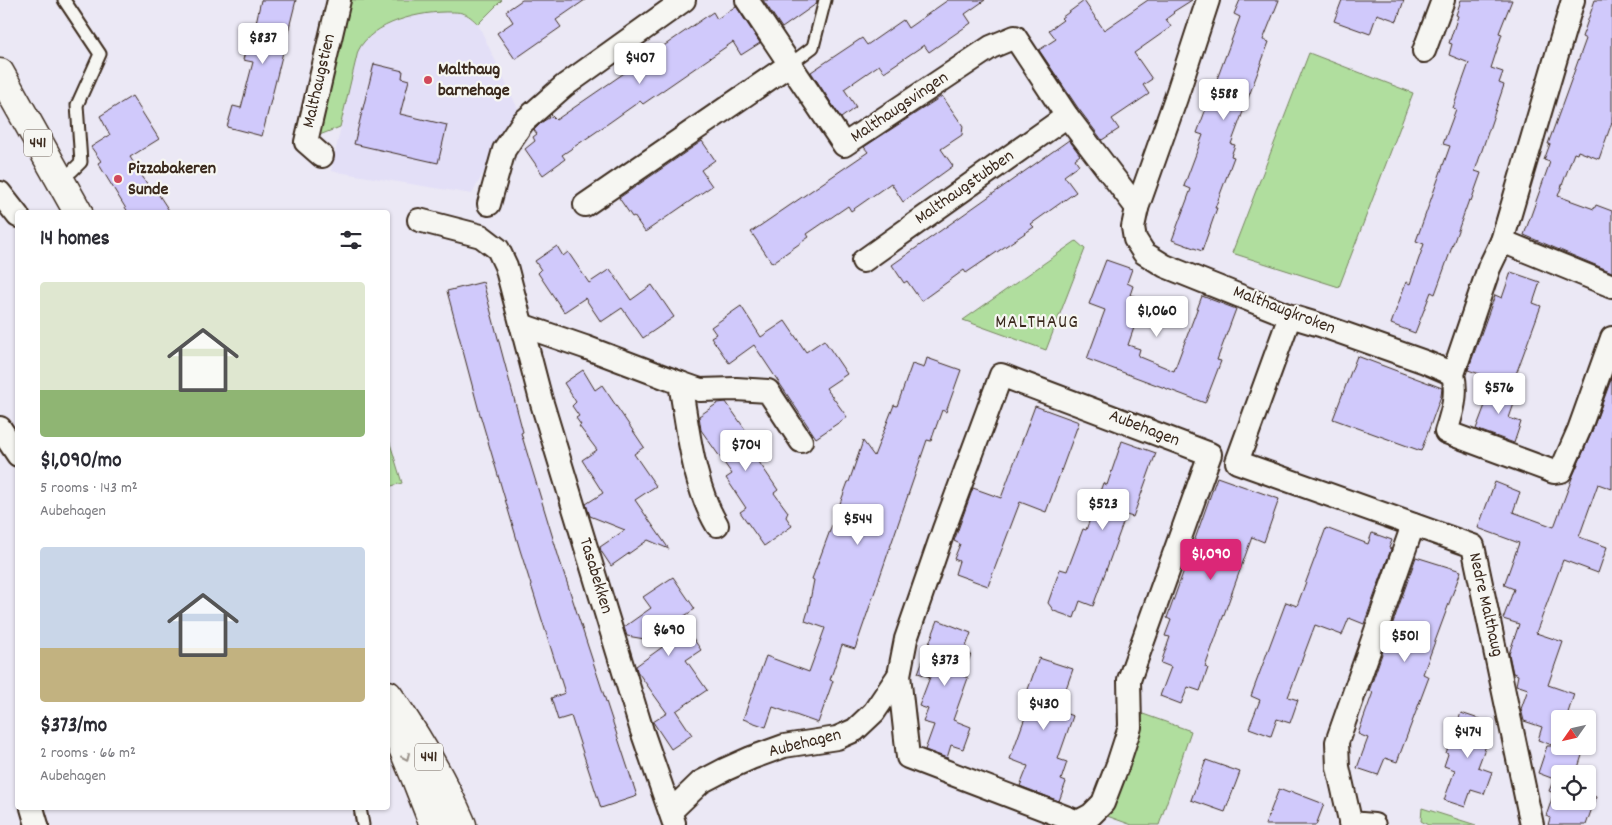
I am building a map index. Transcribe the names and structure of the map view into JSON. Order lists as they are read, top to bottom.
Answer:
{
  "streets": {
    "main road": ["441"],
    "street": [
      "Malthaugstien",
      "Malthaugsvingen",
      "Malthaugstubben",
      "Malthaugkroken",
      "Aubehagen",
      "Tasabekken",
      "Nedre Malthaug"
    ]
  },
  "crossings": [
    ["Malthaugsvingen", "Malthaugstubben"],
    ["Aubehagen", "Tasabekken"]
  ],
  "districts": ["MALTHAUG"],
  "places": ["Malthaug barnehage", "Pizzabakeren Sunde"],
  "north": "bottom left",
  "page": {
    "price": [
      "$837",
      "$407",
      "$588",
      "$1,060",
      "$576",
      "$704",
      "$523",
      "$544",
      "$1,090",
      "$690",
      "$501",
      "$373",
      "$430",
      "$474"
    ],
    "heading": "14 homes",
    "list": [
      {
        "name": "$1,090/mo",
        "note": "5 rooms · 143 m² · Aubehagen"
      },
      {
        "name": "$373/mo",
        "note": "2 rooms · 66 m² · Aubehagen"
      }
    ]
  }
}
